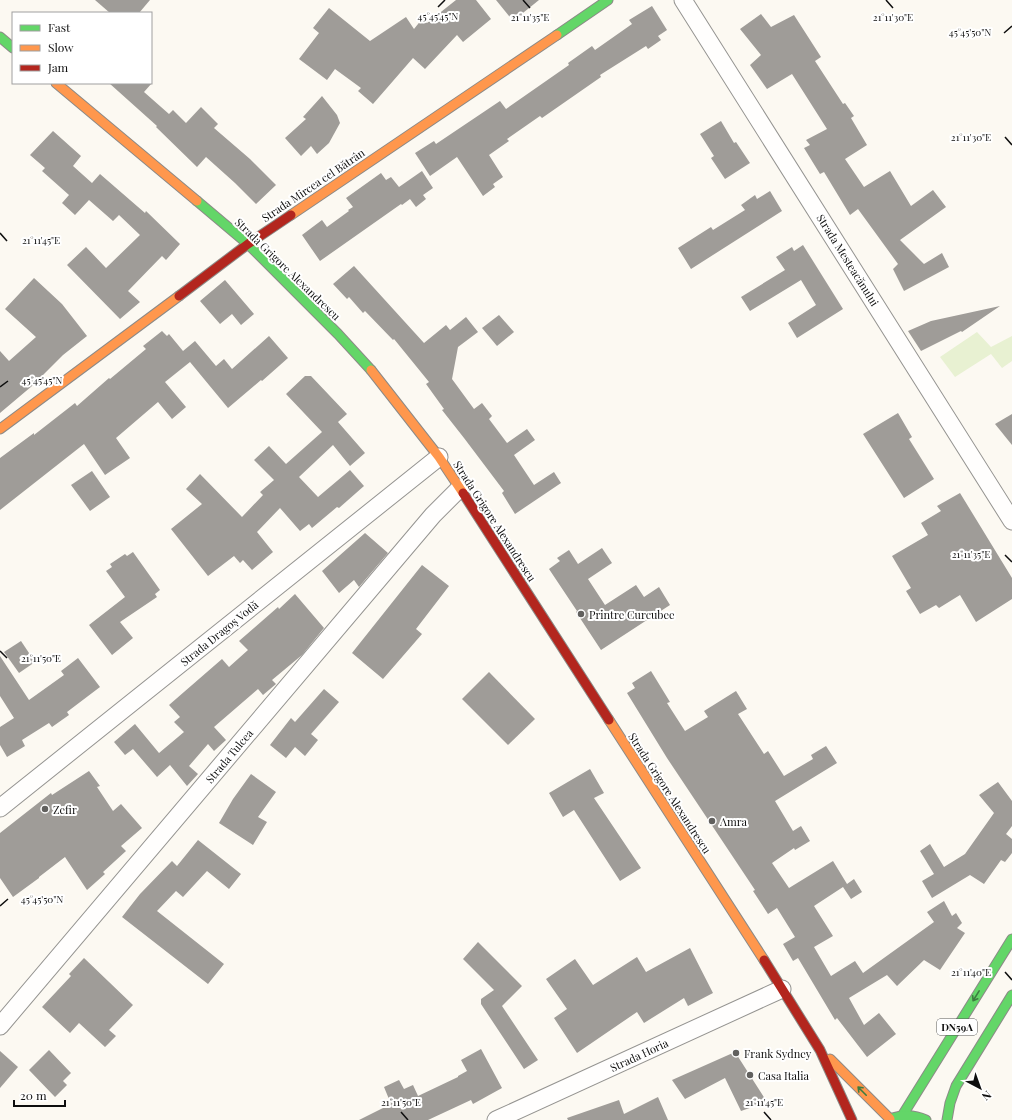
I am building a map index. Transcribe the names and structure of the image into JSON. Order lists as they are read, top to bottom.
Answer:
{
  "streets": {
    "street": [
      "Strada Mircea cel Bătrân",
      "Strada Mesteacănului",
      "Strada Grigore Alexandrescu",
      "Strada Dragoș Vodă",
      "Strada Tulcea",
      "DN59A",
      "Strada Horia"
    ]
  },
  "crossings": [
    ["Strada Mircea cel Bătrân", "Strada Grigore Alexandrescu"],
    ["Strada Grigore Alexandrescu", "Strada Dragoș Vodă"],
    ["Strada Grigore Alexandrescu", "Strada Tulcea"],
    ["Strada Grigore Alexandrescu", "Strada Horia"]
  ],
  "places": [
    "Printre Curcubee",
    "Zefir",
    "Amra",
    "Frank Sydney",
    "Casa Italia"
  ],
  "legend": ["Fast", "Slow", "Jam"],
  "scale_bar": "20 m",
  "north": "bottom right",
  "coordinates": [
    "45°45'45\"N",
    "21°11'35\"E",
    "21°11'30\"E",
    "45°45'50\"N",
    "21°11'45\"E",
    "21°11'50\"E",
    "21°11'40\"E"
  ]
}
